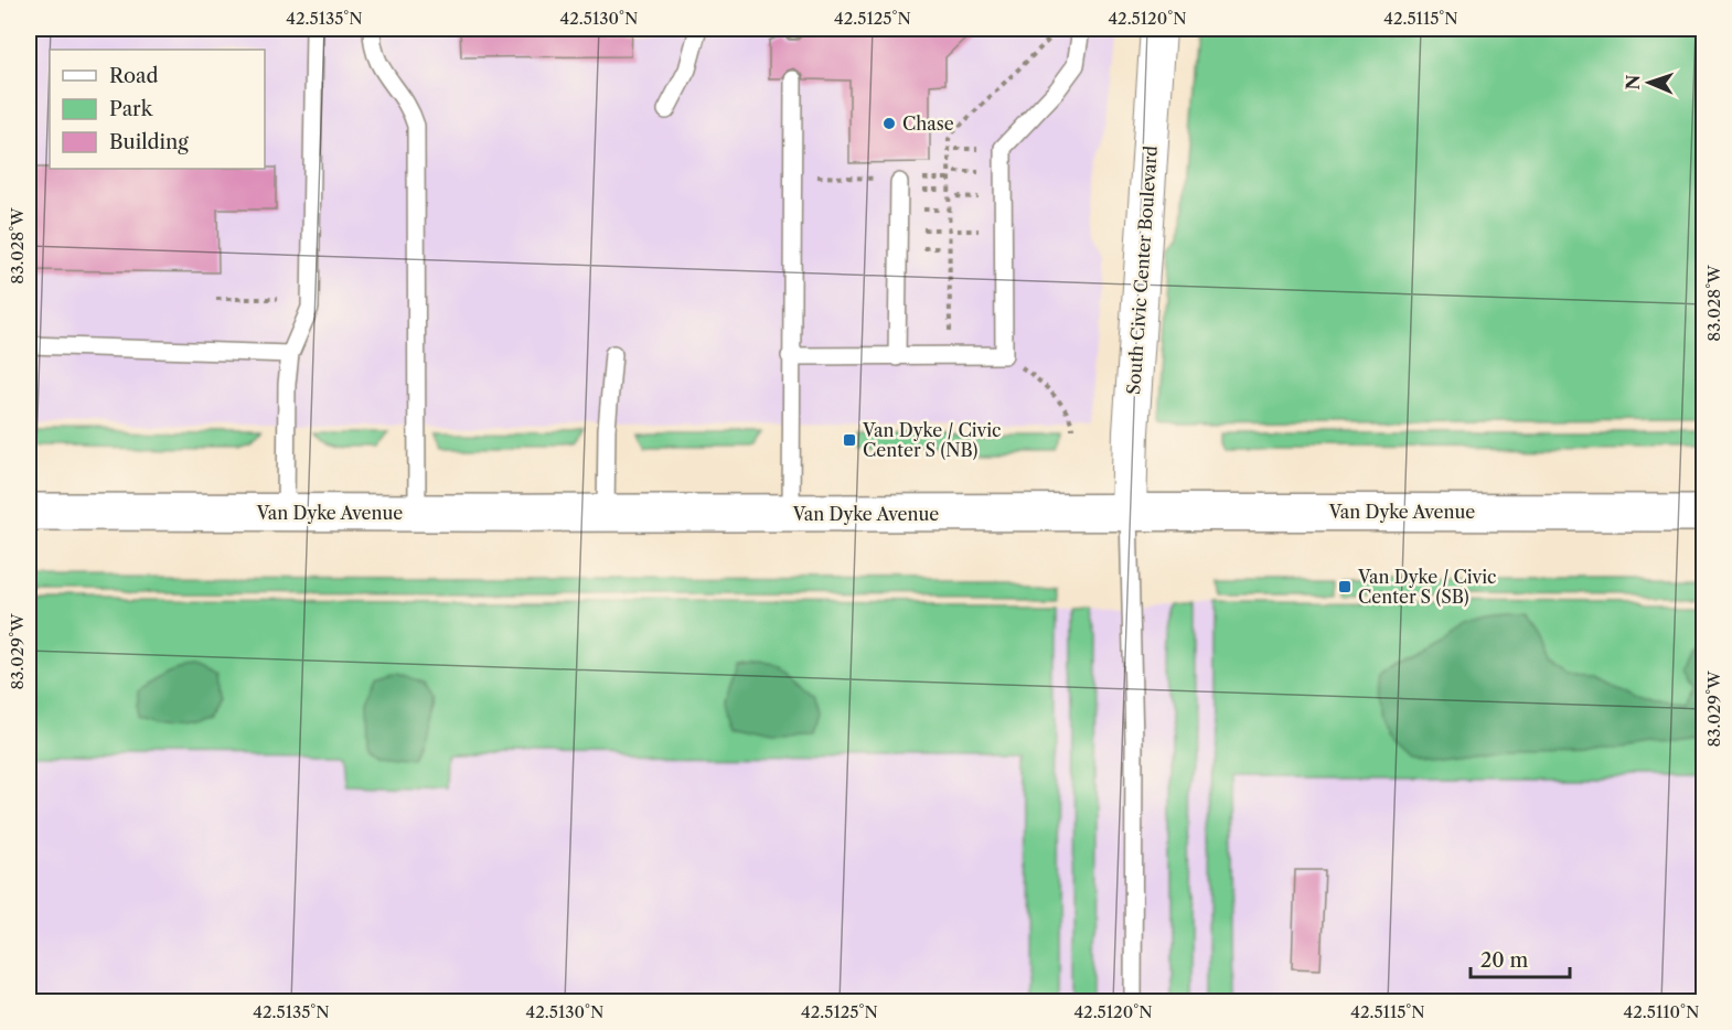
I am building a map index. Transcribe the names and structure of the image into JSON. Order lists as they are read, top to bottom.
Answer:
{
  "streets": {
    "main road": ["Van Dyke Avenue"],
    "street": ["South Civic Center Boulevard"]
  },
  "crossings": [
    ["South Civic Center Boulevard", "Van Dyke Avenue"]
  ],
  "places": {
    "other": ["Chase"],
    "transit": ["Van Dyke / Civic Center S (NB)", "Van Dyke / Civic Center S (SB)"]
  },
  "legend": ["Road", "Park", "Building"],
  "scale_bar": "20 m",
  "north": "left",
  "coordinates": [
    "42.5135°N",
    "42.5130°N",
    "42.5125°N",
    "42.5120°N",
    "42.5115°N",
    "83.028°W",
    "83.029°W",
    "42.5110°N"
  ]
}
